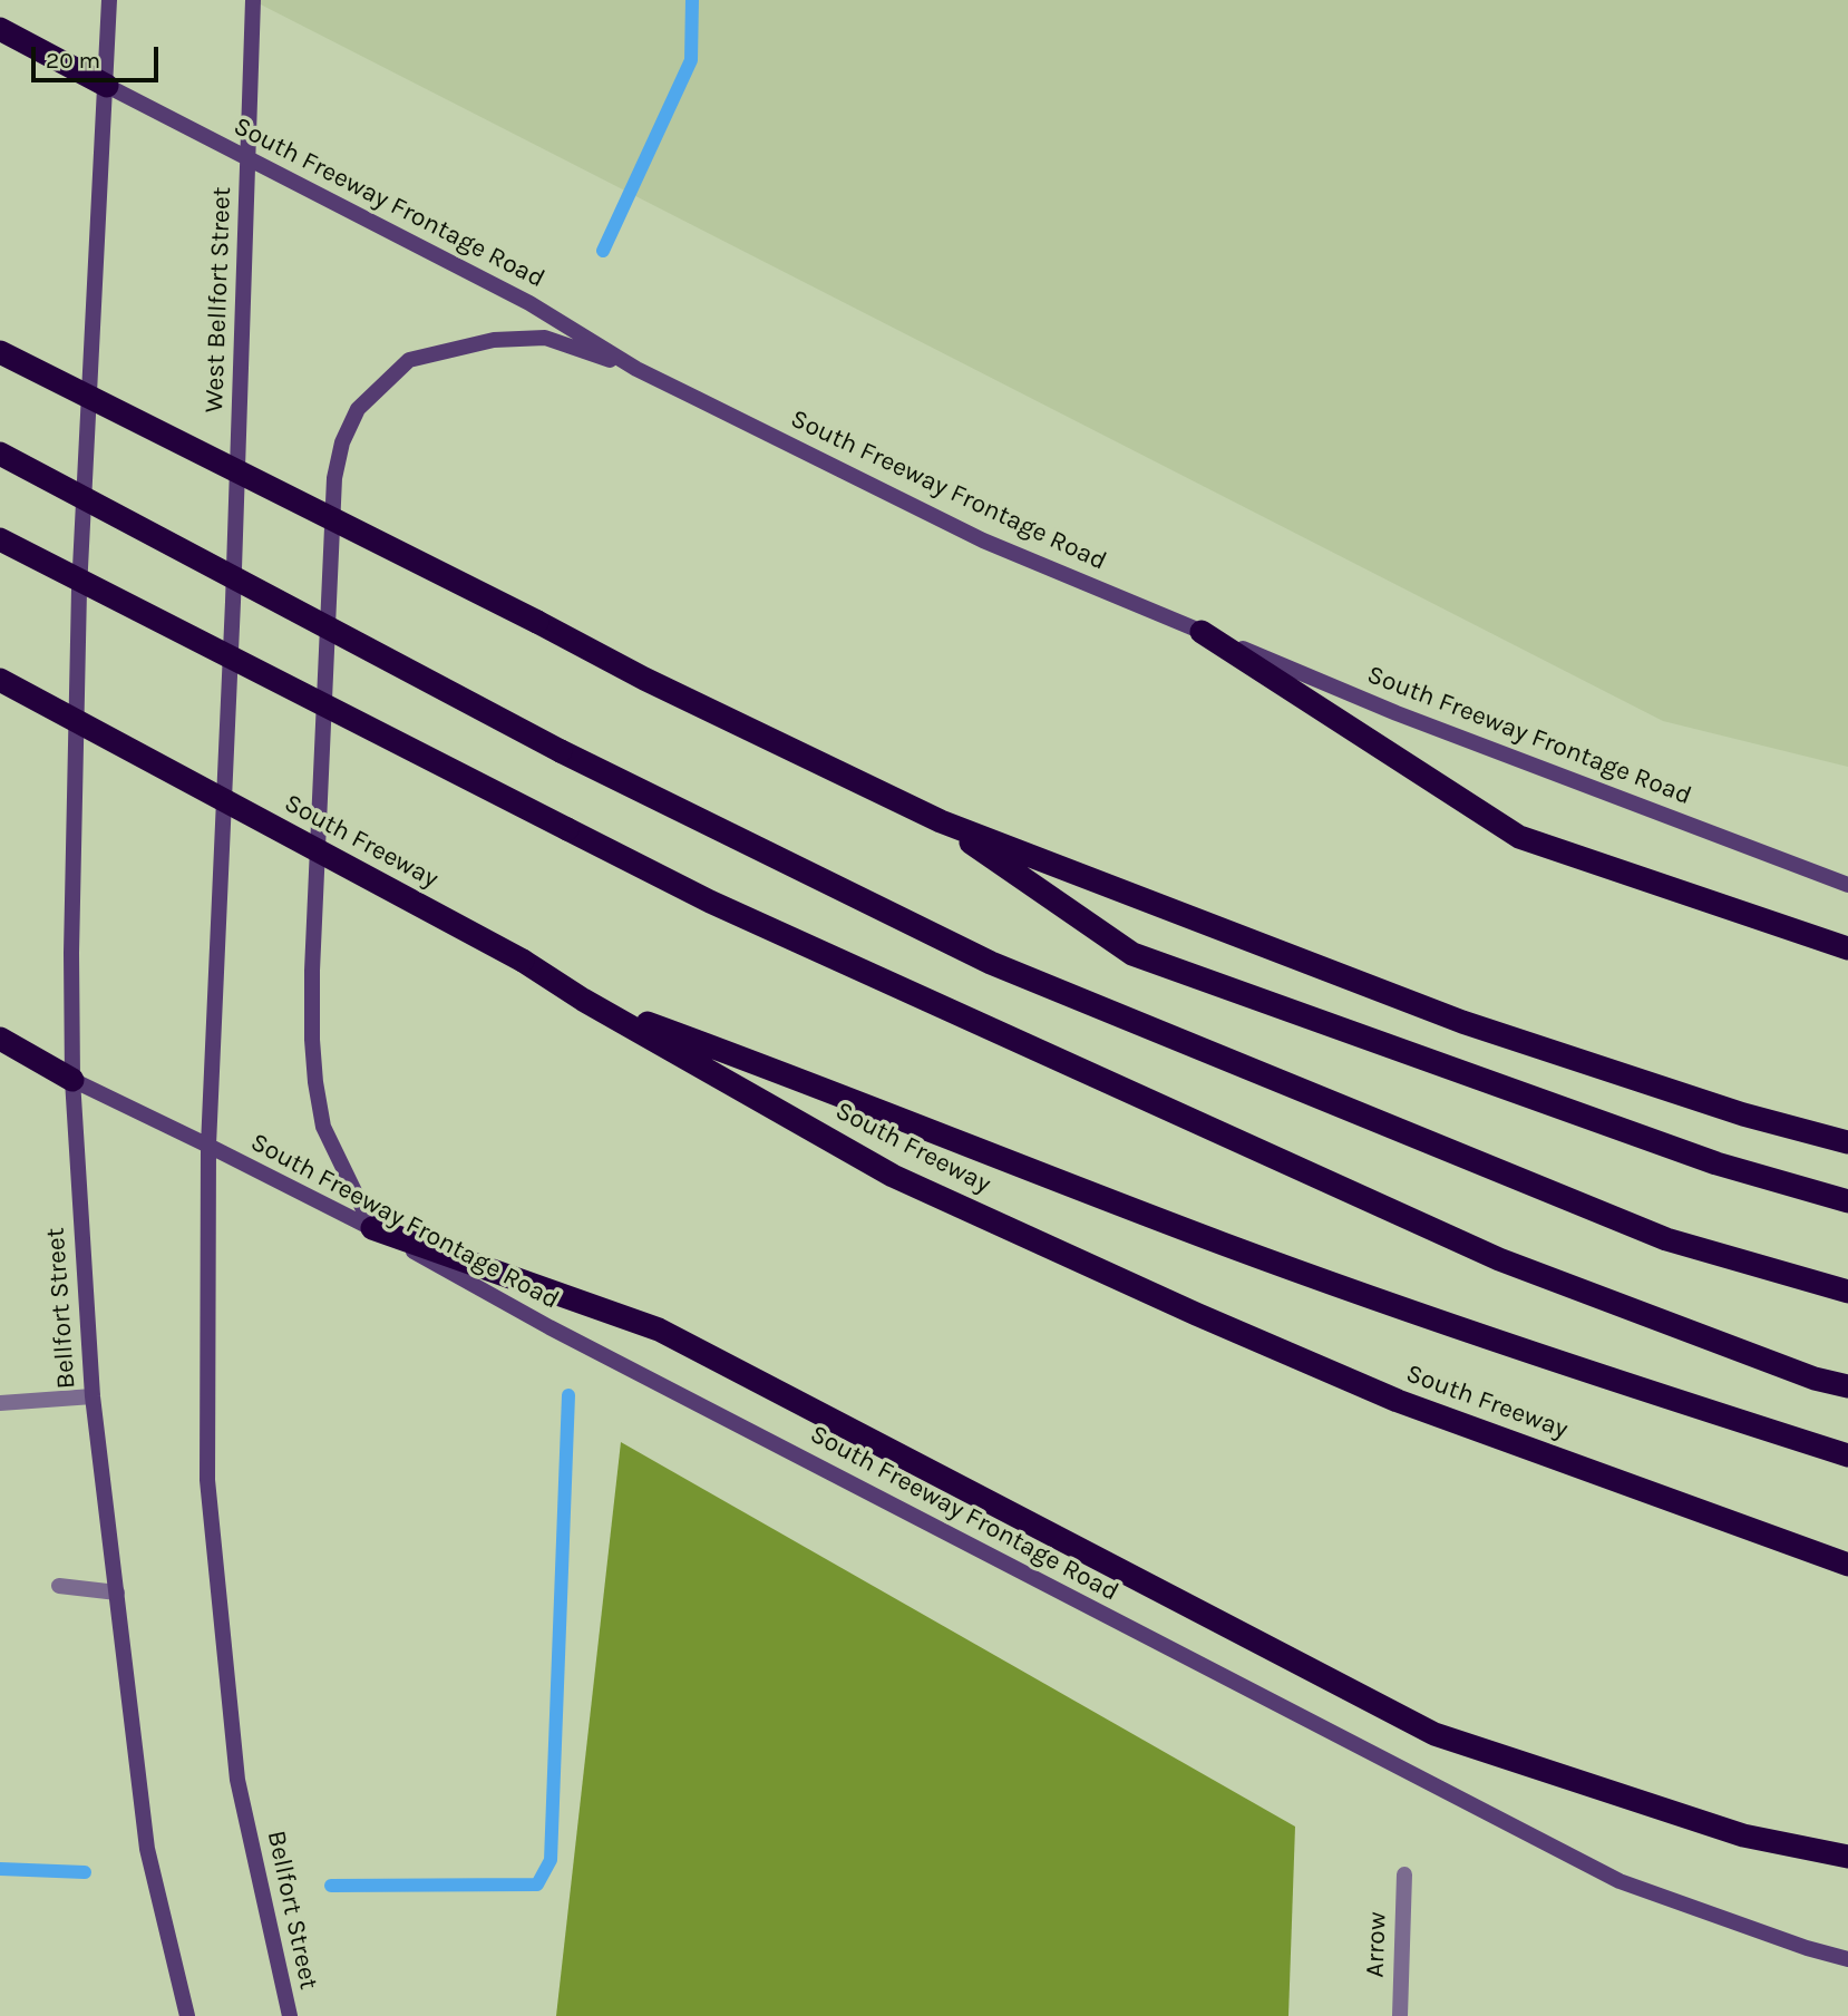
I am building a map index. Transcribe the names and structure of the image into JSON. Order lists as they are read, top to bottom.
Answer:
{
  "streets": {
    "highway": ["South Freeway"],
    "main road": ["South Freeway Frontage Road", "West Bellfort Street", "Bellfort Street"],
    "street": ["Arrow"]
  },
  "crossings": [
    ["South Freeway Frontage Road", "West Bellfort Street"],
    ["South Freeway Frontage Road", "Bellfort Street"],
    ["West Bellfort Street", "Bellfort Street"]
  ],
  "scale_bar": "20 m"
}
